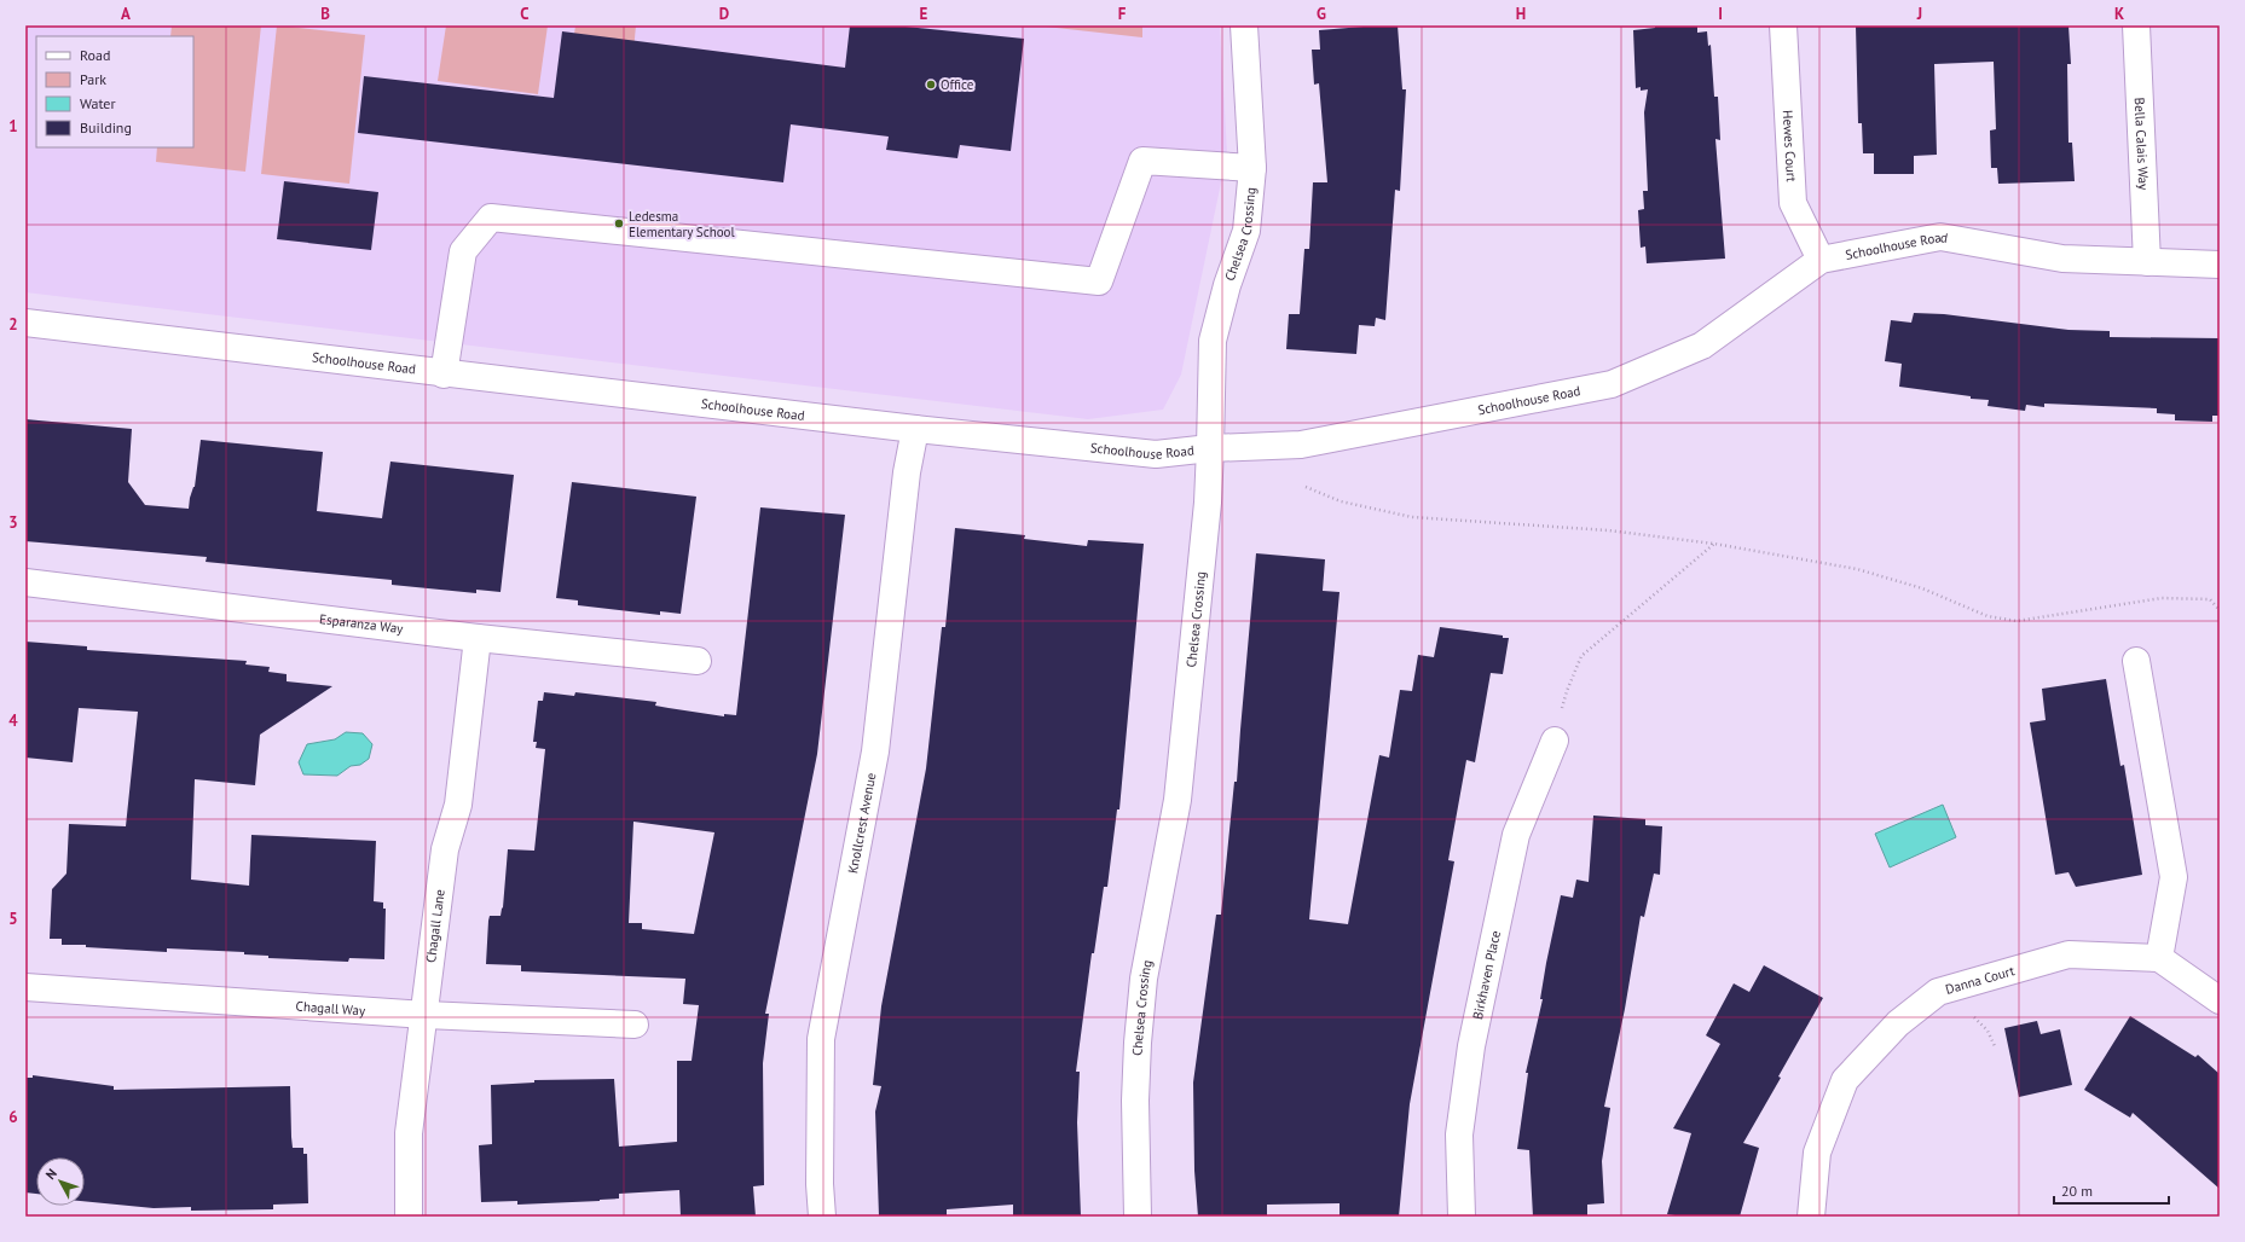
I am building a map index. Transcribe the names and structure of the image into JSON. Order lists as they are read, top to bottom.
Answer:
{
  "streets": {
    "street": [
      "Bella Calais Way",
      "Hewes Court",
      "Chelsea Crossing",
      "Schoolhouse Road",
      "Esparanza Way",
      "Knollcrest Avenue",
      "Chagall Lane",
      "Birkhaven Place",
      "Danna Court",
      "Chagall Way"
    ]
  },
  "crossings": [
    ["Bella Calais Way", "Schoolhouse Road"],
    ["Hewes Court", "Schoolhouse Road"],
    ["Chelsea Crossing", "Schoolhouse Road"],
    ["Schoolhouse Road", "Knollcrest Avenue"],
    ["Esparanza Way", "Chagall Lane"],
    ["Chagall Lane", "Chagall Way"]
  ],
  "places": ["Office", "Ledesma Elementary School"],
  "legend": [
    "Road",
    "Park",
    "Water",
    "Building"
  ],
  "scale_bar": "20 m",
  "north": "top left",
  "grid": {
    "columns": [
      "A",
      "B",
      "C",
      "D",
      "E",
      "F",
      "G",
      "H",
      "I",
      "J",
      "K"
    ],
    "rows": [
      "1",
      "2",
      "3",
      "4",
      "5",
      "6"
    ]
  }
}
